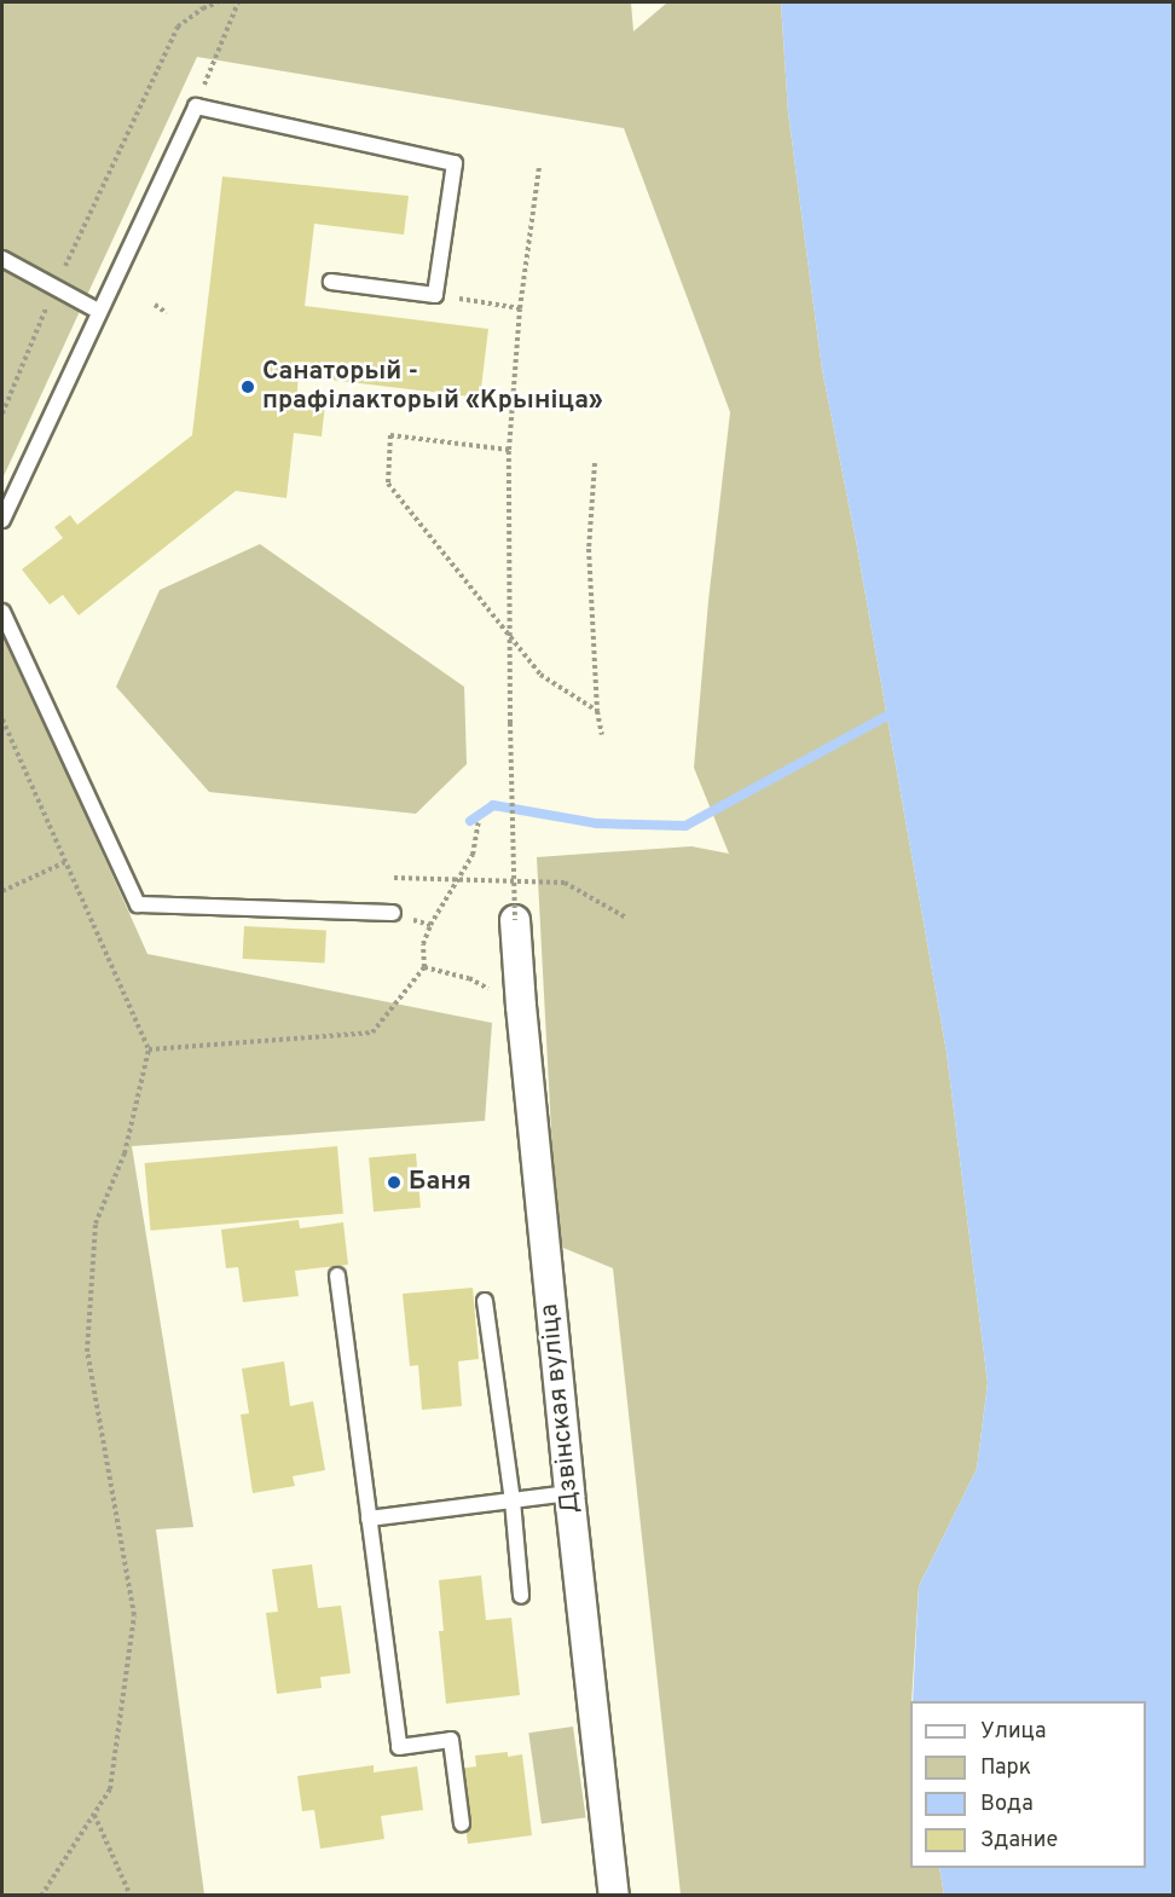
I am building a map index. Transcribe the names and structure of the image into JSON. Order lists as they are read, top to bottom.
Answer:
{
  "streets": {
    "street": ["Дзвінская вуліца"]
  },
  "places": ["Санаторый - прафілакторый «Крыніца»", "Баня"],
  "legend": [
    "Улица",
    "Парк",
    "Вода",
    "Здание"
  ]
}
